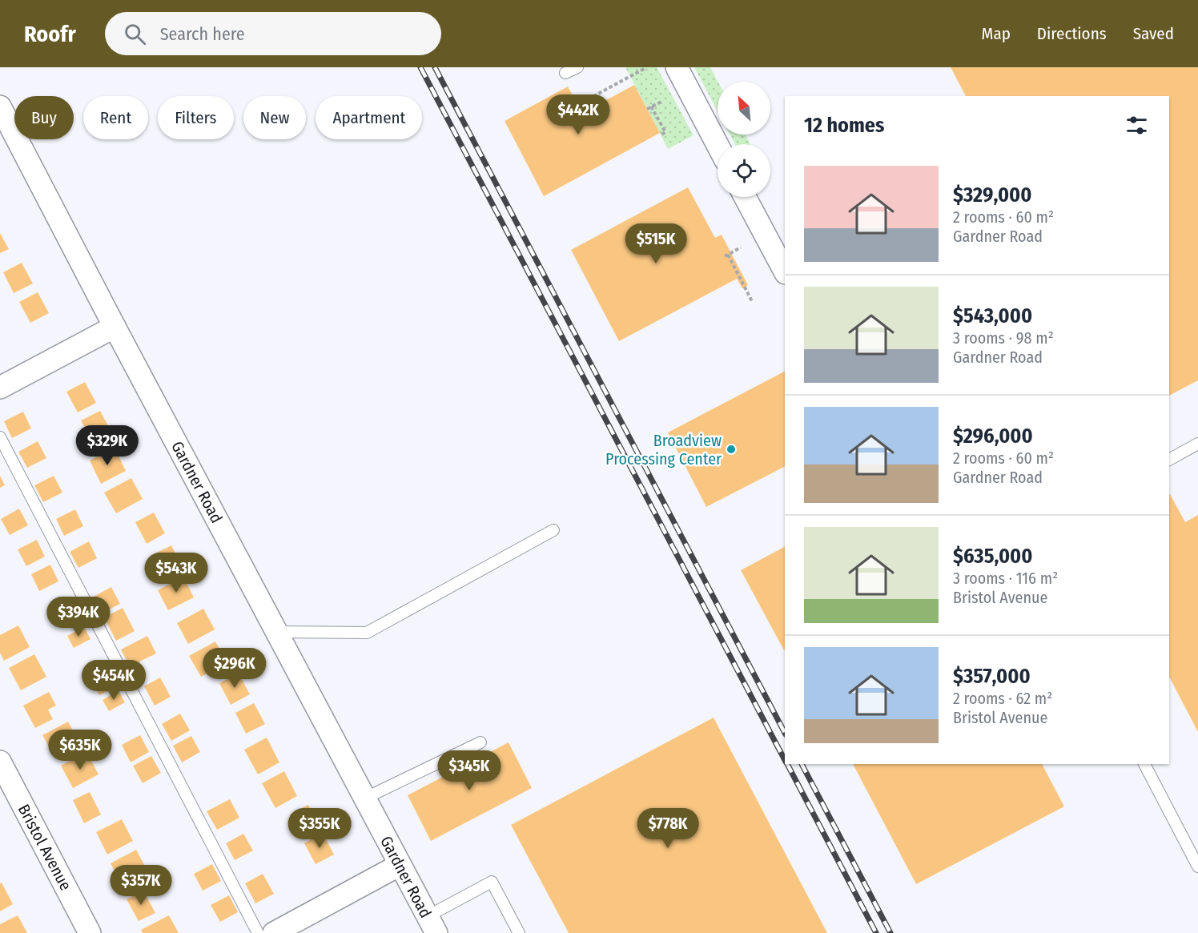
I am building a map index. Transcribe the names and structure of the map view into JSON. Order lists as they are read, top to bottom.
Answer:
{
  "streets": {
    "street": ["Gardner Road", "Bristol Avenue"]
  },
  "places": ["Broadview Processing Center"],
  "north": "top left",
  "page": {
    "header": "Roofr",
    "search": "Search here",
    "nav": ["Map", "Directions", "Saved"],
    "price": [
      "$442K",
      "$515K",
      "$329K",
      "$543K",
      "$394K",
      "$296K",
      "$454K",
      "$635K",
      "$345K",
      "$355K",
      "$778K",
      "$357K"
    ],
    "chip": [
      "Buy",
      "Rent",
      "Filters",
      "New",
      "Apartment"
    ],
    "heading": "12 homes",
    "list": [
      {
        "name": "$329,000",
        "note": "2 rooms · 60 m² · Gardner Road"
      },
      {
        "name": "$543,000",
        "note": "3 rooms · 98 m² · Gardner Road"
      },
      {
        "name": "$296,000",
        "note": "2 rooms · 60 m² · Gardner Road"
      },
      {
        "name": "$635,000",
        "note": "3 rooms · 116 m² · Bristol Avenue"
      },
      {
        "name": "$357,000",
        "note": "2 rooms · 62 m² · Bristol Avenue"
      }
    ]
  }
}
